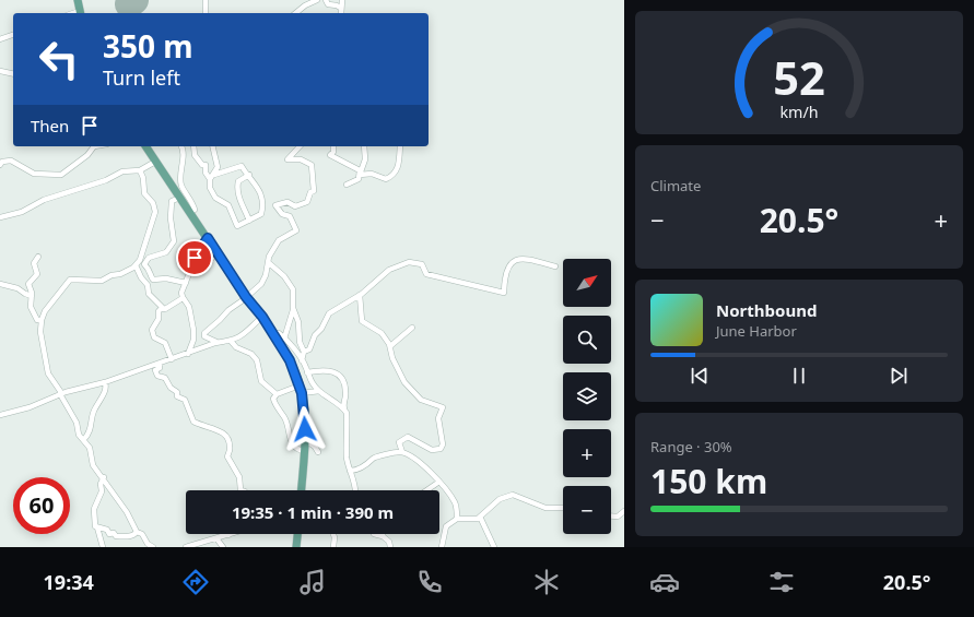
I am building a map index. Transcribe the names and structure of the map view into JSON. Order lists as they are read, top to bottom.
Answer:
{
  "north": "top right",
  "page": {
    "turn": ["350 m", "Turn left"],
    "then": "Then",
    "tile": [
      "Climate",
      ["Range · 30%", "150 km"]
    ],
    "heat": ["−", "20.5°", "+"],
    "map_buttons": ["+", "−"],
    "song": ["Northbound", "June Harbor"],
    "limit": "60",
    "trip": "19:35 · 1 min · 390 m",
    "tabs": ["19:34", "20.5°"],
    "gauge": ["52", "km/h"]
  }
}
